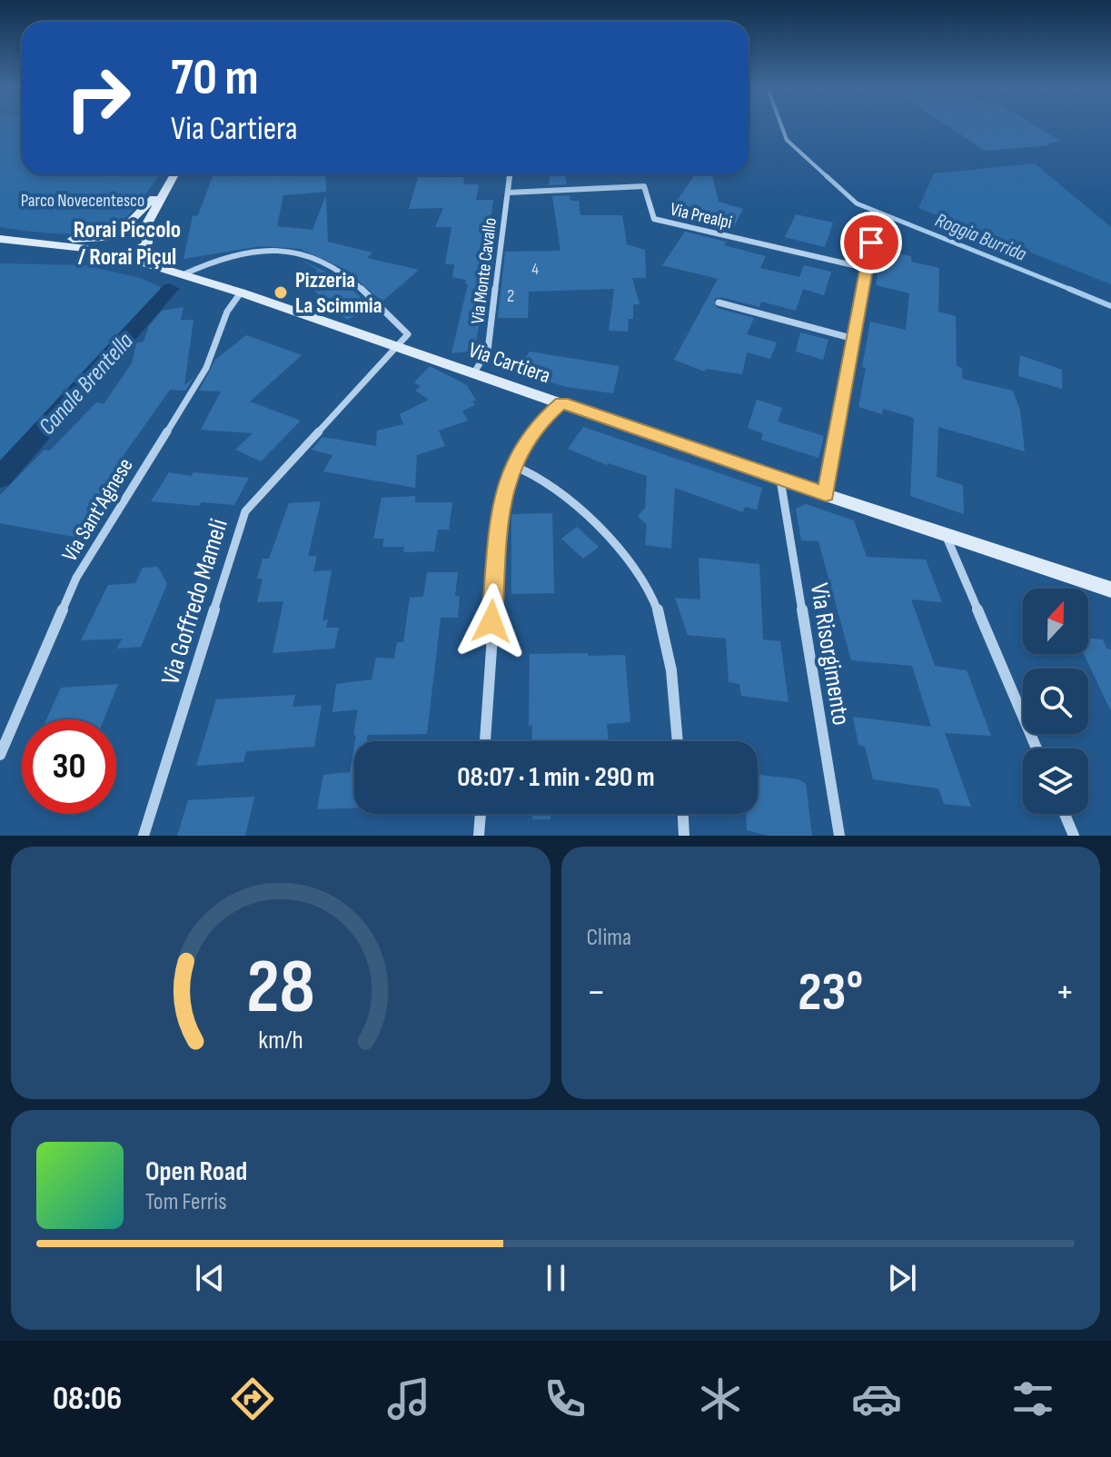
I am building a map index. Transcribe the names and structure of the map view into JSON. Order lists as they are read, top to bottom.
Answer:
{
  "streets": {
    "main road": ["Via Cartiera"],
    "street": [
      "Via Prealpi",
      "Via Monte Cavallo",
      "Via Sant'Agnese",
      "Via Goffredo Mameli",
      "Via Risorgimento"
    ]
  },
  "crossings": [
    ["Via Prealpi", "Via Monte Cavallo"],
    ["Via Monte Cavallo", "Via Cartiera"],
    ["Via Cartiera", "Via Sant'Agnese"],
    ["Via Cartiera", "Via Goffredo Mameli"],
    ["Via Cartiera", "Via Risorgimento"]
  ],
  "districts": ["Rorai Piccolo / Rorai Piçul"],
  "water": ["Roggia Burrida", "Canale Brentella"],
  "parks": ["Parco Novecentesco"],
  "places": ["Pizzeria La Scimmia"],
  "house_numbers": ["4", "2"],
  "north": "top",
  "page": {
    "turn": ["70 m", "Via Cartiera"],
    "limit": "30",
    "trip": "08:07 · 1 min · 290 m",
    "tile": "Clima",
    "heat": ["−", "23°", "+"],
    "song": ["Open Road", "Tom Ferris"],
    "tabs": "08:06",
    "gauge": ["28", "km/h"]
  }
}
